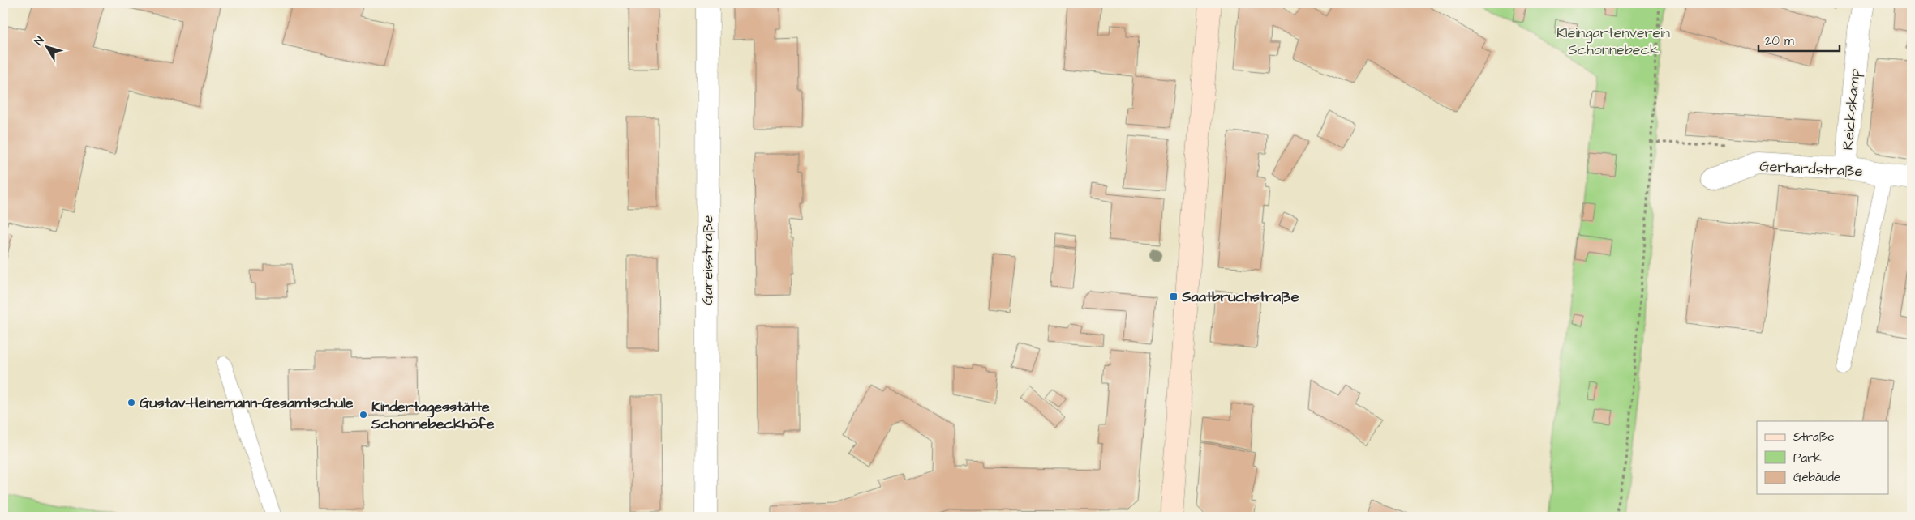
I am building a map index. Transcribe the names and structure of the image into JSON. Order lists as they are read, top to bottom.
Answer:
{
  "streets": {
    "street": ["Reickskamp", "Gerhardstraße", "Gareisstraße"]
  },
  "crossings": [
    ["Reickskamp", "Gerhardstraße"]
  ],
  "parks": ["Kleingartenverein Schonnebeck"],
  "places": {
    "transit": ["Saatbruchstraße"],
    "other": ["Gustav-Heinemann-Gesamtschule", "Kindertagesstätte Schonnebeckhöfe"]
  },
  "legend": ["Straße", "Park", "Gebäude"],
  "scale_bar": "20 m",
  "north": "top left"
}
